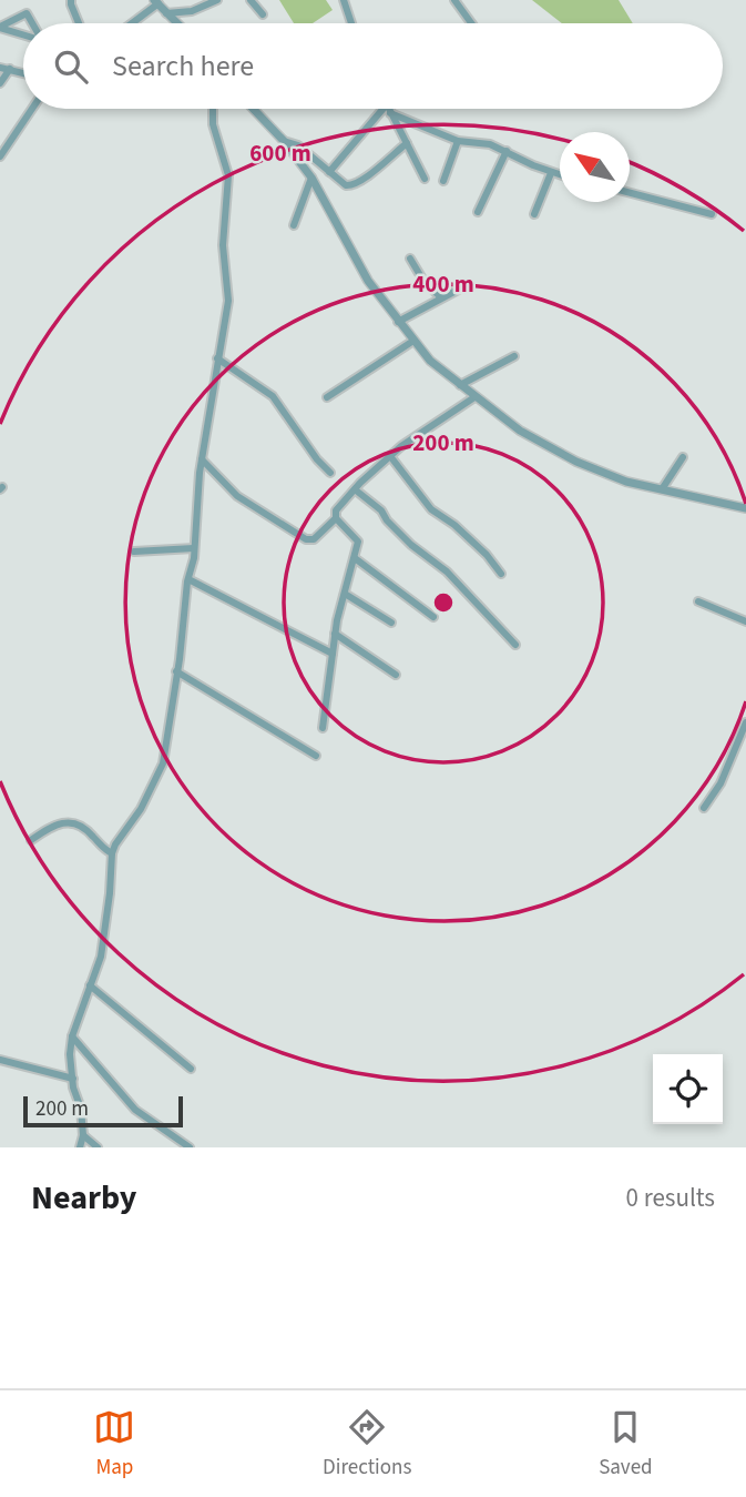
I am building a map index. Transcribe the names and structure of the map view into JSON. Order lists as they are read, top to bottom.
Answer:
{
  "scale_bar": "200 m",
  "north": "top left",
  "page": {
    "search": "Search here",
    "scale": "200 m",
    "heading": ["Nearby", "0 results"],
    "nav": ["Map", "Directions", "Saved"]
  },
  "rings": ["600 m", "400 m", "200 m"]
}
